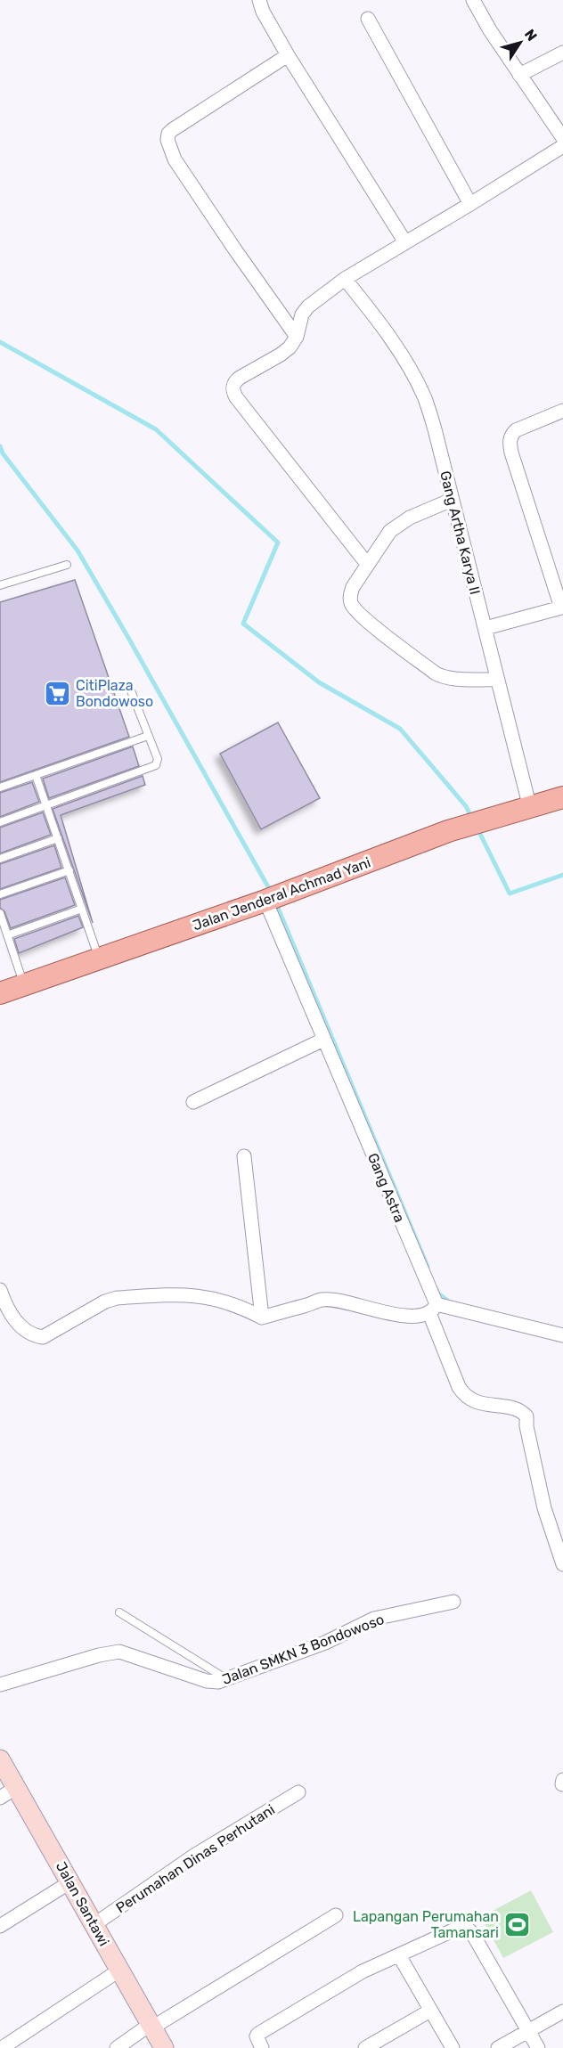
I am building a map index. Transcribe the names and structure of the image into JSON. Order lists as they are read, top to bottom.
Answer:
{
  "streets": {
    "main road": ["Jalan Jenderal Achmad Yani", "Jalan Santawi"],
    "street": [
      "Gang Artha Karya II",
      "Gang Astra",
      "Jalan SMKN 3 Bondowoso",
      "Perumahan Dinas Perhutani"
    ]
  },
  "crossings": [
    ["Gang Artha Karya II", "Jalan Jenderal Achmad Yani"],
    ["Jalan Jenderal Achmad Yani", "Gang Astra"],
    ["Perumahan Dinas Perhutani", "Jalan Santawi"]
  ],
  "places": {
    "supermarket": ["CitiPlaza Bondowoso"],
    "sports": ["Lapangan Perumahan Tamansari"]
  },
  "north": "top right"
}
